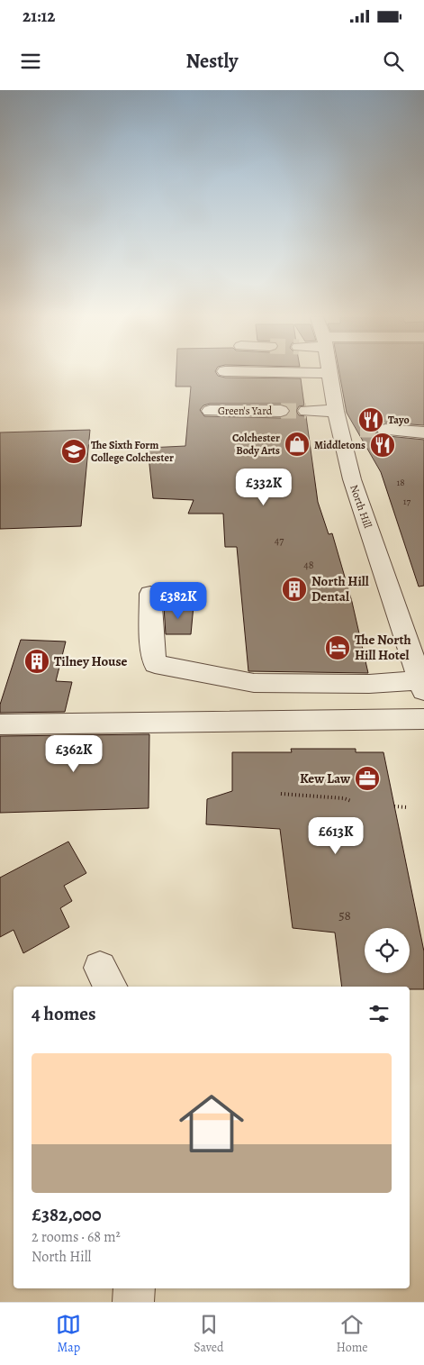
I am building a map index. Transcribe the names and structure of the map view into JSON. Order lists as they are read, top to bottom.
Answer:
{
  "streets": {
    "street": ["Green's Yard", "North Hill"]
  },
  "places": {
    "restaurant": ["Tayo", "Middletons"],
    "shop": ["Colchester Body Arts"],
    "school or university": ["The Sixth Form College Colchester"],
    "building": ["North Hill Dental", "Tilney House"],
    "hotel": ["The North Hill Hotel"],
    "office": ["Kew Law"]
  },
  "house_numbers": [
    "18",
    "17",
    "47",
    "48",
    "58"
  ],
  "page": {
    "status": "21:12",
    "header": "Nestly",
    "price": [
      "£332K",
      "£382K",
      "£362K",
      "£613K"
    ],
    "heading": "4 homes",
    "list": [
      {
        "name": "£382,000",
        "note": "2 rooms · 68 m² · North Hill"
      }
    ],
    "tabs": ["Map", "Saved", "Home"]
  }
}
